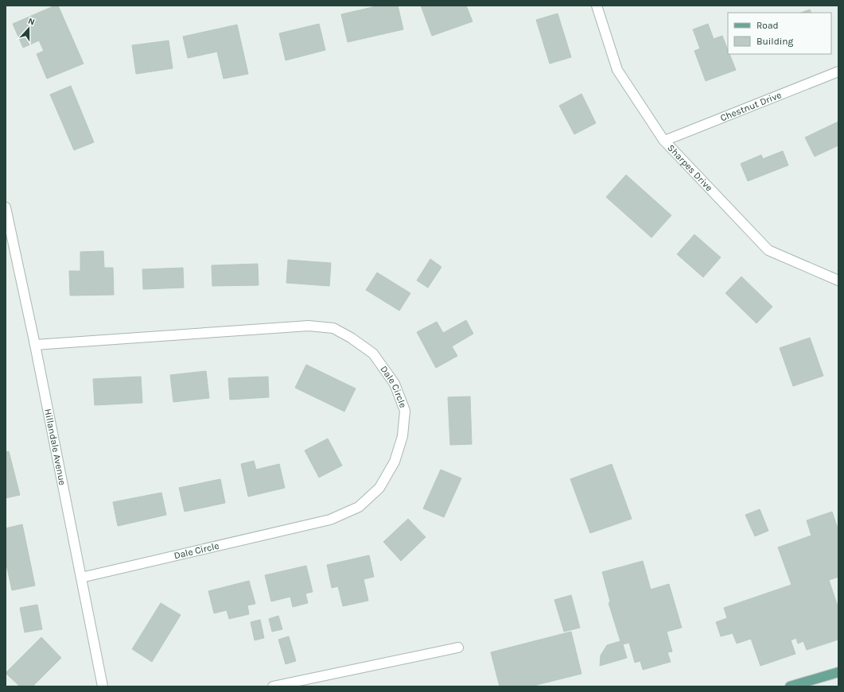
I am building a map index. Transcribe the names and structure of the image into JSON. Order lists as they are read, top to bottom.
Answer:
{
  "streets": {
    "street": [
      "Chestnut Drive",
      "Sharpes Drive",
      "Dale Circle",
      "Hillandale Avenue"
    ]
  },
  "crossings": [
    ["Chestnut Drive", "Sharpes Drive"],
    ["Dale Circle", "Hillandale Avenue"]
  ],
  "legend": ["Road", "Building"],
  "north": "top"
}
